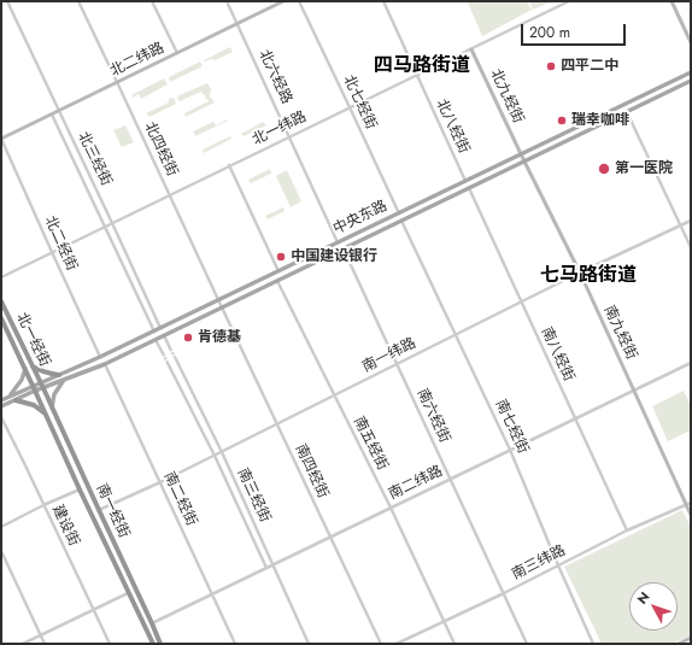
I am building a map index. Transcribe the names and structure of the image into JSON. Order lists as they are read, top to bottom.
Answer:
{
  "streets": {
    "highway": ["北一经街", "南一经街"],
    "main road": ["中央东路"],
    "street": [
      "北二纬路",
      "北六经路",
      "北九经街",
      "北七经街",
      "北八经街",
      "北一纬路",
      "北四经街",
      "北三经街",
      "北二经街",
      "南九经街",
      "南八经街",
      "南一纬路",
      "南六经街",
      "南七经街",
      "南五经街",
      "南四经街",
      "南二纬路",
      "南三经街",
      "南二经街",
      "建设街",
      "南三纬路"
    ]
  },
  "crossings": [
    ["北二纬路", "北六经路"],
    ["北二纬路", "北四经街"],
    ["北二纬路", "北三经街"],
    ["北二纬路", "北二经街"],
    ["北六经路", "北一纬路"],
    ["北六经路", "中央东路"],
    ["北九经街", "北一纬路"],
    ["北九经街", "中央东路"],
    ["北九经街", "南九经街"],
    ["北七经街", "北一纬路"],
    ["北七经街", "中央东路"],
    ["北八经街", "北一纬路"],
    ["北八经街", "中央东路"],
    ["北一纬路", "北四经街"],
    ["北一纬路", "北三经街"],
    ["北一纬路", "北二经街"],
    ["北四经街", "中央东路"],
    ["北四经街", "南四经街"],
    ["北三经街", "中央东路"],
    ["中央东路", "北二经街"],
    ["中央东路", "南九经街"],
    ["中央东路", "北一经街"],
    ["中央东路", "南八经街"],
    ["中央东路", "南六经街"],
    ["中央东路", "南七经街"],
    ["中央东路", "南五经街"],
    ["中央东路", "南四经街"],
    ["中央东路", "南二经街"],
    ["中央东路", "南一经街"],
    ["南九经街", "南一纬路"],
    ["南九经街", "南二纬路"],
    ["南九经街", "南三纬路"],
    ["北一经街", "南一经街"],
    ["南八经街", "南一纬路"],
    ["南八经街", "南二纬路"],
    ["南八经街", "南三纬路"],
    ["南一纬路", "南六经街"],
    ["南一纬路", "南七经街"],
    ["南一纬路", "南五经街"],
    ["南一纬路", "南四经街"],
    ["南一纬路", "南三经街"],
    ["南一纬路", "南二经街"],
    ["南一纬路", "南一经街"],
    ["南六经街", "南二纬路"],
    ["南六经街", "南三纬路"],
    ["南七经街", "南二纬路"],
    ["南七经街", "南三纬路"],
    ["南五经街", "南二纬路"],
    ["南五经街", "南三纬路"],
    ["南四经街", "南二纬路"],
    ["南二纬路", "南三经街"],
    ["南二纬路", "南二经街"],
    ["南二纬路", "南一经街"]
  ],
  "districts": ["四马路街道", "七马路街道"],
  "places": [
    "四平二中",
    "瑞幸咖啡",
    "第一医院",
    "中国建设银行",
    "肯德基"
  ],
  "scale_bar": "200 m",
  "north": "top left"
}
